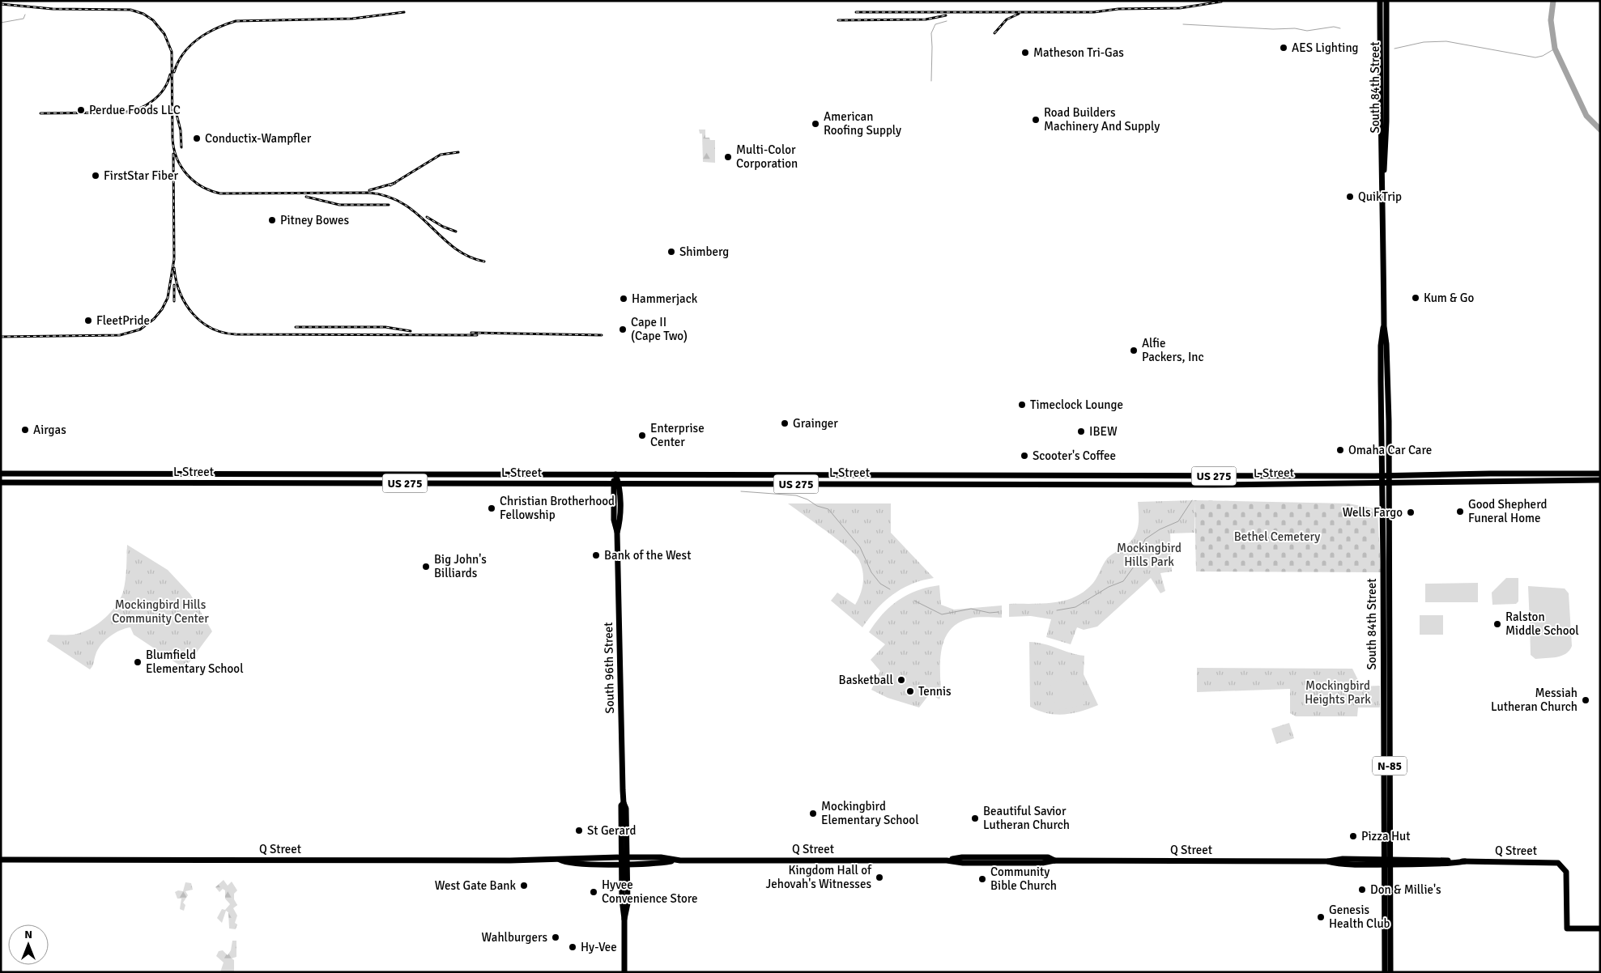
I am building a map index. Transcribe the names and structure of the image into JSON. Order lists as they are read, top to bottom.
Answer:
{
  "streets": {
    "main road": [
      "South 84th Street",
      "L Street",
      "US 275",
      "South 96th Street",
      "N-85",
      "Q Street"
    ]
  },
  "crossings": [
    ["South 84th Street", "L Street"],
    ["South 84th Street", "Q Street"],
    ["L Street", "South 96th Street"],
    ["South 96th Street", "Q Street"]
  ],
  "parks": [
    "Bethel Cemetery",
    "Mockingbird Hills Park",
    "Mockingbird Hills Community Center",
    "Mockingbird Heights Park"
  ],
  "places": [
    "AES Lighting",
    "Matheson Tri-Gas",
    "Perdue Foods LLC",
    "Road Builders Machinery And Supply",
    "American Roofing Supply",
    "Conductix-Wampfler",
    "Multi-Color Corporation",
    "FirstStar Fiber",
    "QuikTrip",
    "Pitney Bowes",
    "Shimberg",
    "Kum & Go",
    "Hammerjack",
    "FleetPride",
    "Cape II (Cape Two)",
    "Alfie Packers, Inc",
    "Timeclock Lounge",
    "Grainger",
    "Airgas",
    "IBEW",
    "Enterprise Center",
    "Omaha Car Care",
    "Scooter's Coffee",
    "Christian Brotherhood Fellowship",
    "Good Shepherd Funeral Home",
    "Wells Fargo",
    "Bank of the West",
    "Big John's Billiards",
    "Ralston Middle School",
    "Blumfield Elementary School",
    "Basketball",
    "Tennis",
    "Messiah Lutheran Church",
    "Mockingbird Elementary School",
    "Beautiful Savior Lutheran Church",
    "St Gerard",
    "Pizza Hut",
    "Kingdom Hall of Jehovah's Witnesses",
    "Community Bible Church",
    "West Gate Bank",
    "Don & Millie's",
    "Hyvee Convenience Store",
    "Genesis Health Club",
    "Wahlburgers",
    "Hy-Vee"
  ],
  "north": "top"
}
